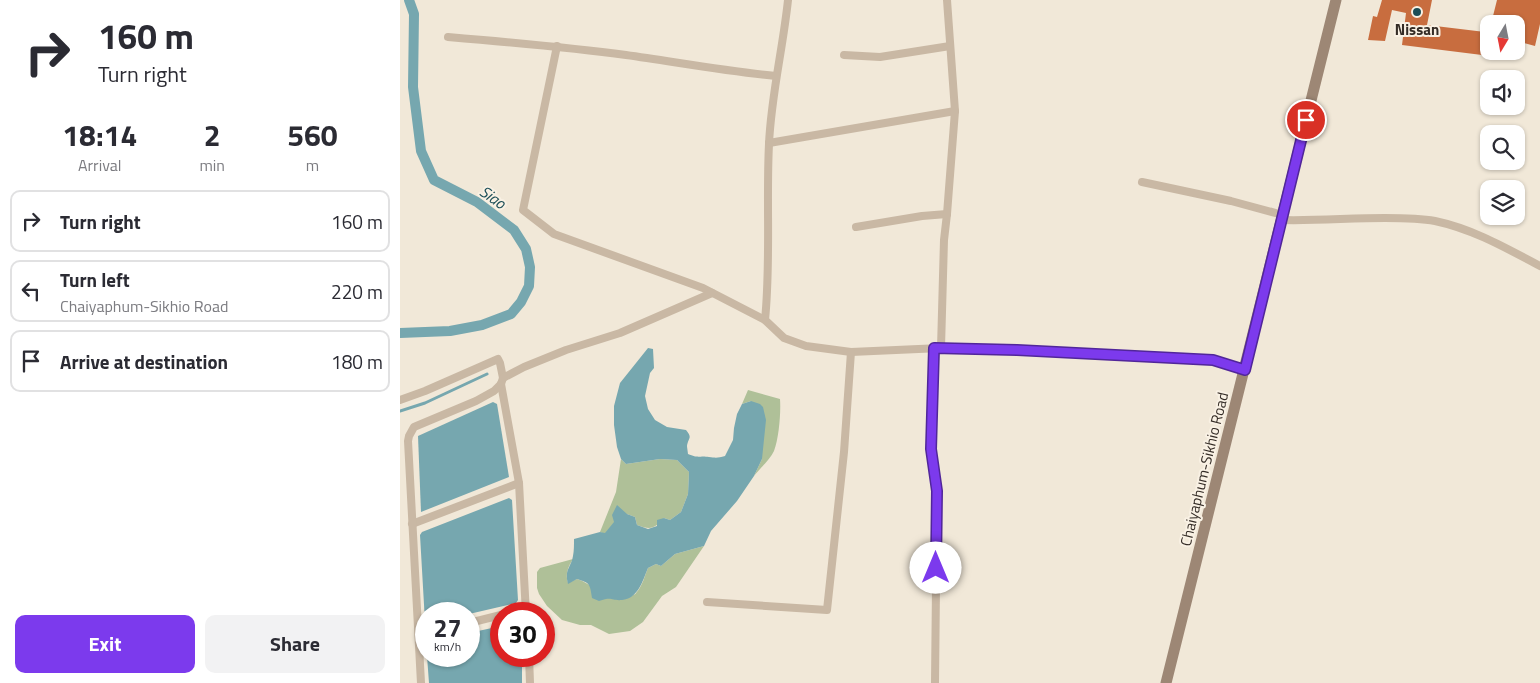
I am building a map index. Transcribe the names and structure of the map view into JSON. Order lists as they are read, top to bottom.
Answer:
{
  "streets": {
    "main road": ["Chaiyaphum-Sikhio Road"]
  },
  "water": ["Siao"],
  "places": ["Nissan"],
  "north": "bottom",
  "page": {
    "turn": ["160 m", "Turn right"],
    "eta": [
      "18:14",
      "Arrival",
      "2",
      "min",
      "560",
      "m"
    ],
    "list": [
      {
        "name": "Turn right",
        "value": "160 m"
      },
      {
        "name": "Turn left",
        "note": "Chaiyaphum-Sikhio Road",
        "value": "220 m"
      },
      {
        "name": "Arrive at destination",
        "value": "180 m"
      }
    ],
    "speed": "27 km/h",
    "limit": "30",
    "buttons": ["Exit", "Share"]
  }
}
